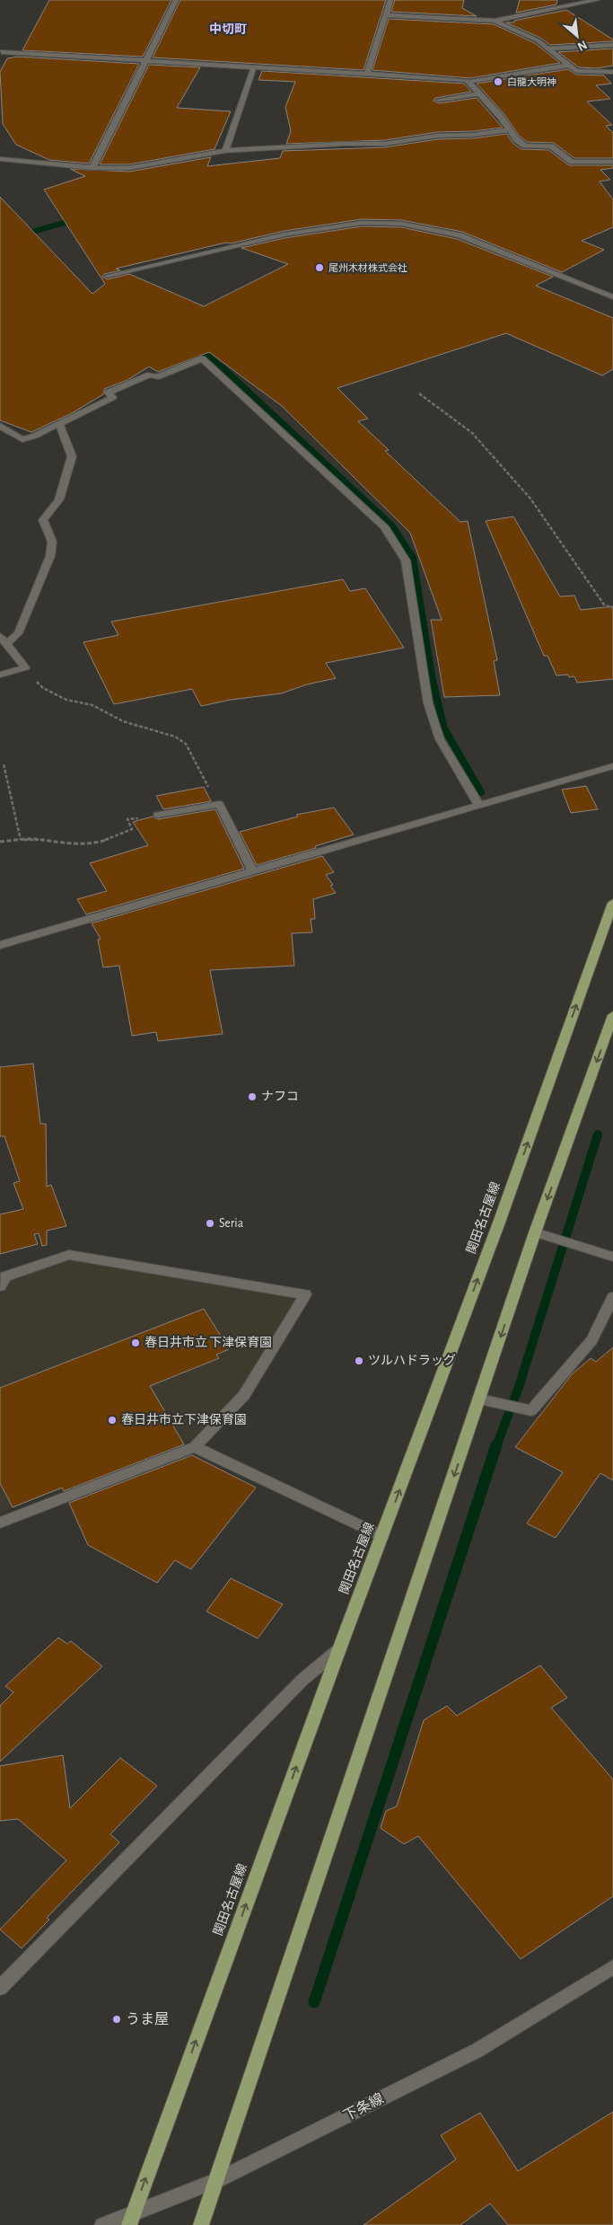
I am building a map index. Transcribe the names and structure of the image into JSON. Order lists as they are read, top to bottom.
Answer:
{
  "streets": {
    "main road": ["関田名古屋線"],
    "street": ["下条線"]
  },
  "crossings": [
    ["関田名古屋線", "下条線"]
  ],
  "districts": ["中切町"],
  "places": [
    "白龍大明神",
    "尾州木材株式会社",
    "ナフコ",
    "Seria",
    "春日井市立 下津保育園",
    "ツルハドラッグ",
    "春日井市立下津保育園",
    "うま屋"
  ],
  "north": "bottom right"
}
